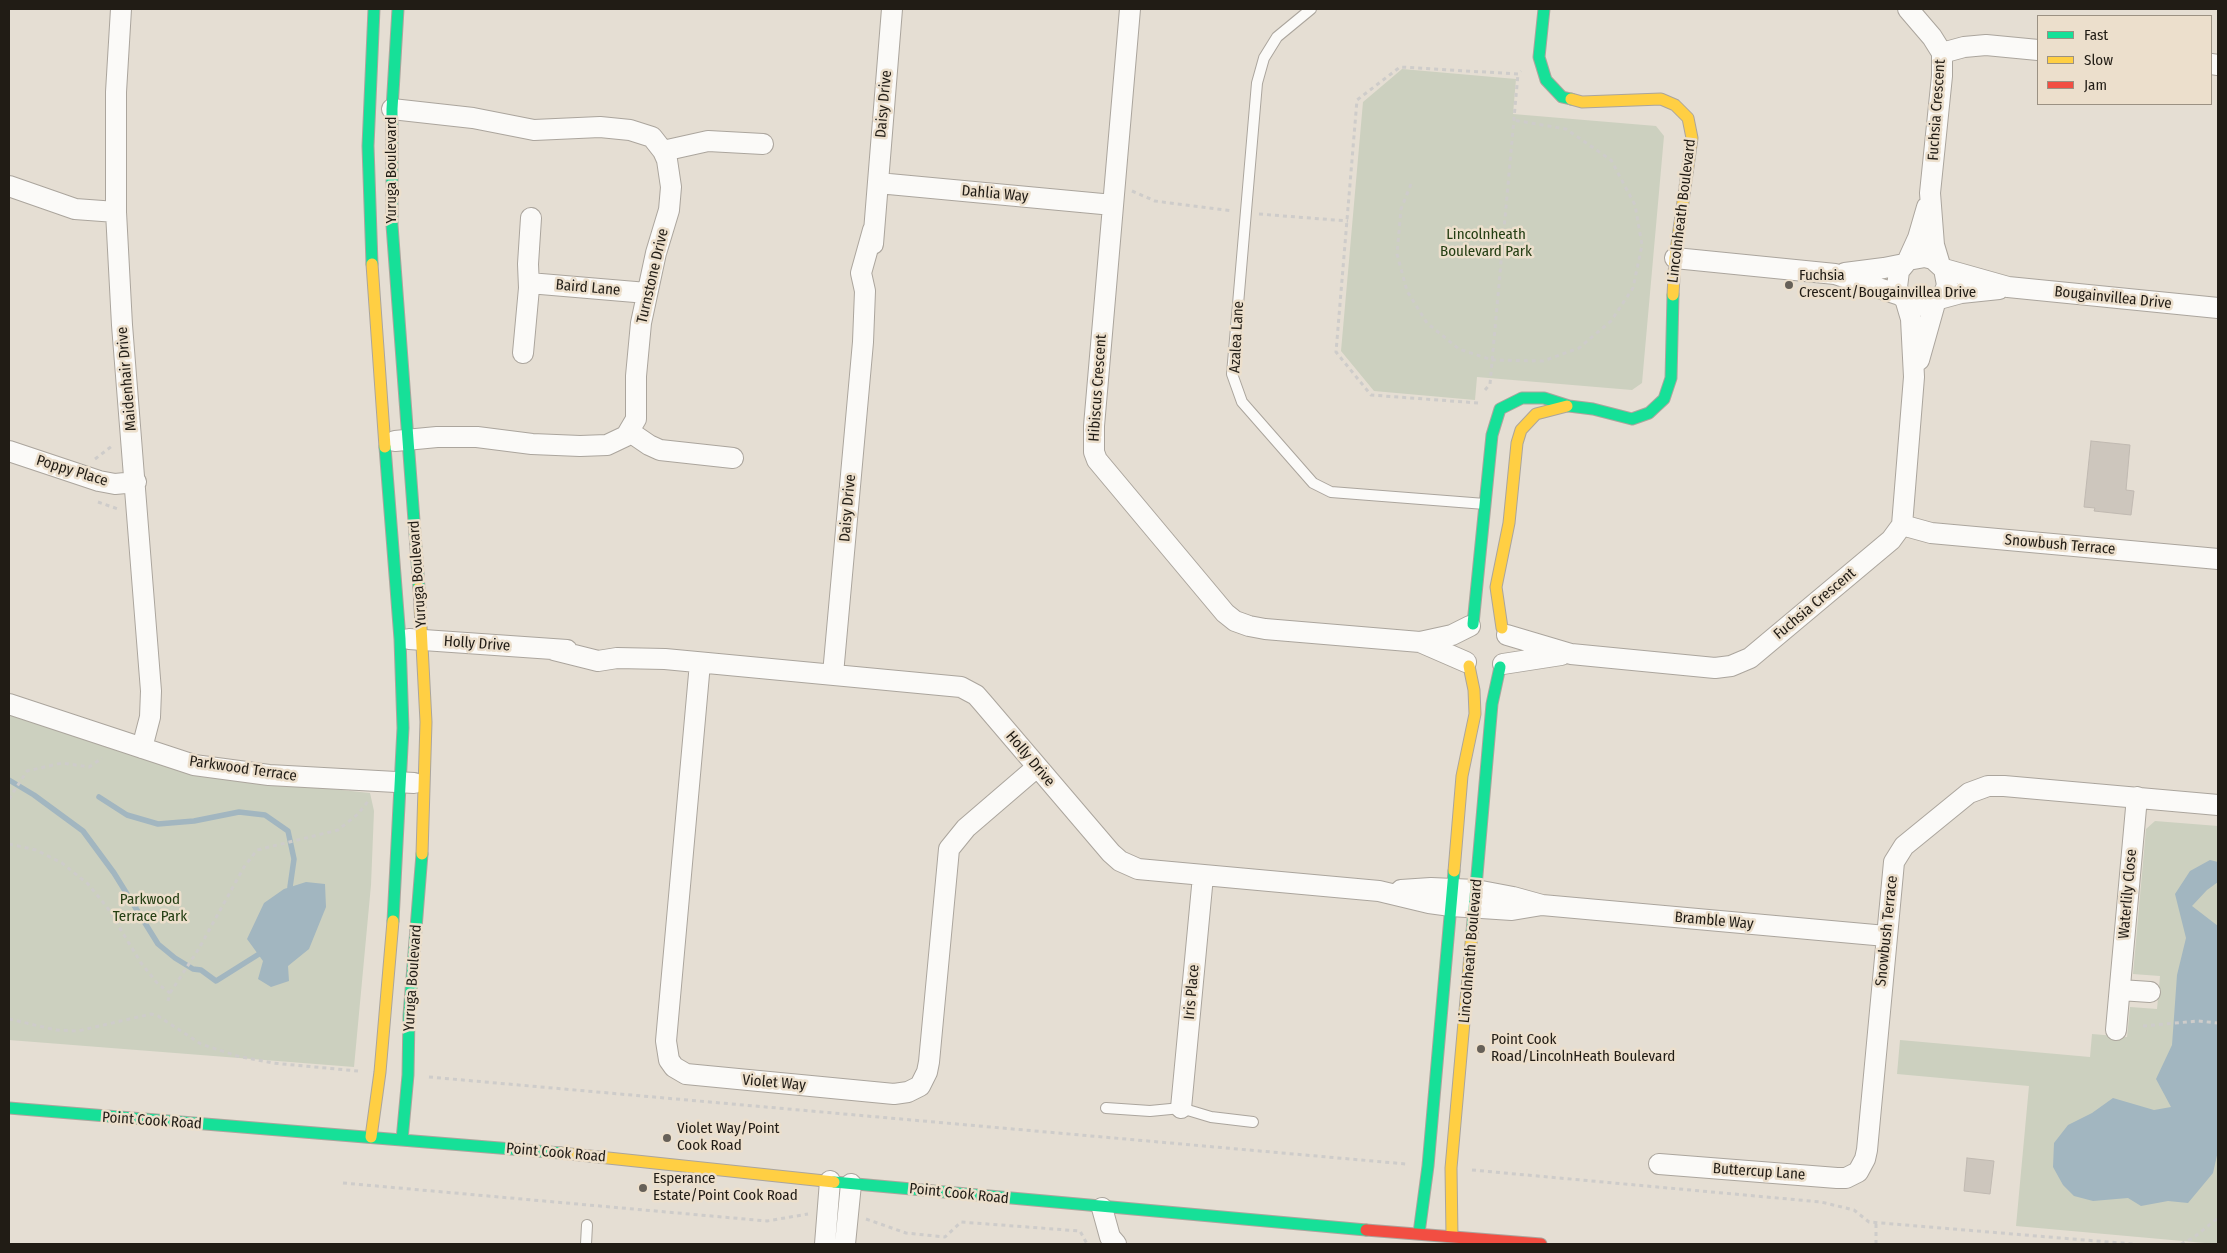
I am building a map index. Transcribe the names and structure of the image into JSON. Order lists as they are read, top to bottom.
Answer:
{
  "streets": {
    "street": [
      "Daisy Drive",
      "Fuchsia Crescent",
      "Yuruga Boulevard",
      "Dahlia Way",
      "Lincolnheath Boulevard",
      "Turnstone Drive",
      "Baird Lane",
      "Bougainvillea Drive",
      "Maidenhair Drive",
      "Hibiscus Crescent",
      "Poppy Place",
      "Snowbush Terrace",
      "Holly Drive",
      "Parkwood Terrace",
      "Waterlily Close",
      "Bramble Way",
      "Iris Place",
      "Violet Way",
      "Point Cook Road",
      "Buttercup Lane"
    ],
    "lane": ["Azalea Lane"]
  },
  "crossings": [
    ["Daisy Drive", "Dahlia Way"],
    ["Daisy Drive", "Holly Drive"],
    ["Fuchsia Crescent", "Lincolnheath Boulevard"],
    ["Fuchsia Crescent", "Bougainvillea Drive"],
    ["Fuchsia Crescent", "Hibiscus Crescent"],
    ["Fuchsia Crescent", "Snowbush Terrace"],
    ["Yuruga Boulevard", "Holly Drive"],
    ["Yuruga Boulevard", "Parkwood Terrace"],
    ["Yuruga Boulevard", "Point Cook Road"],
    ["Dahlia Way", "Hibiscus Crescent"],
    ["Lincolnheath Boulevard", "Hibiscus Crescent"],
    ["Lincolnheath Boulevard", "Holly Drive"],
    ["Lincolnheath Boulevard", "Bramble Way"],
    ["Lincolnheath Boulevard", "Point Cook Road"],
    ["Turnstone Drive", "Baird Lane"],
    ["Maidenhair Drive", "Poppy Place"],
    ["Maidenhair Drive", "Parkwood Terrace"],
    ["Snowbush Terrace", "Waterlily Close"],
    ["Snowbush Terrace", "Bramble Way"],
    ["Snowbush Terrace", "Buttercup Lane"],
    ["Holly Drive", "Bramble Way"],
    ["Holly Drive", "Iris Place"],
    ["Holly Drive", "Violet Way"]
  ],
  "parks": ["Lincolnheath Boulevard Park", "Parkwood Terrace Park"],
  "places": [
    "Fuchsia Crescent/Bougainvillea Drive",
    "Point Cook Road/LincolnHeath Boulevard",
    "Violet Way/Point Cook Road",
    "Esperance Estate/Point Cook Road"
  ],
  "legend": ["Fast", "Slow", "Jam"]
}
